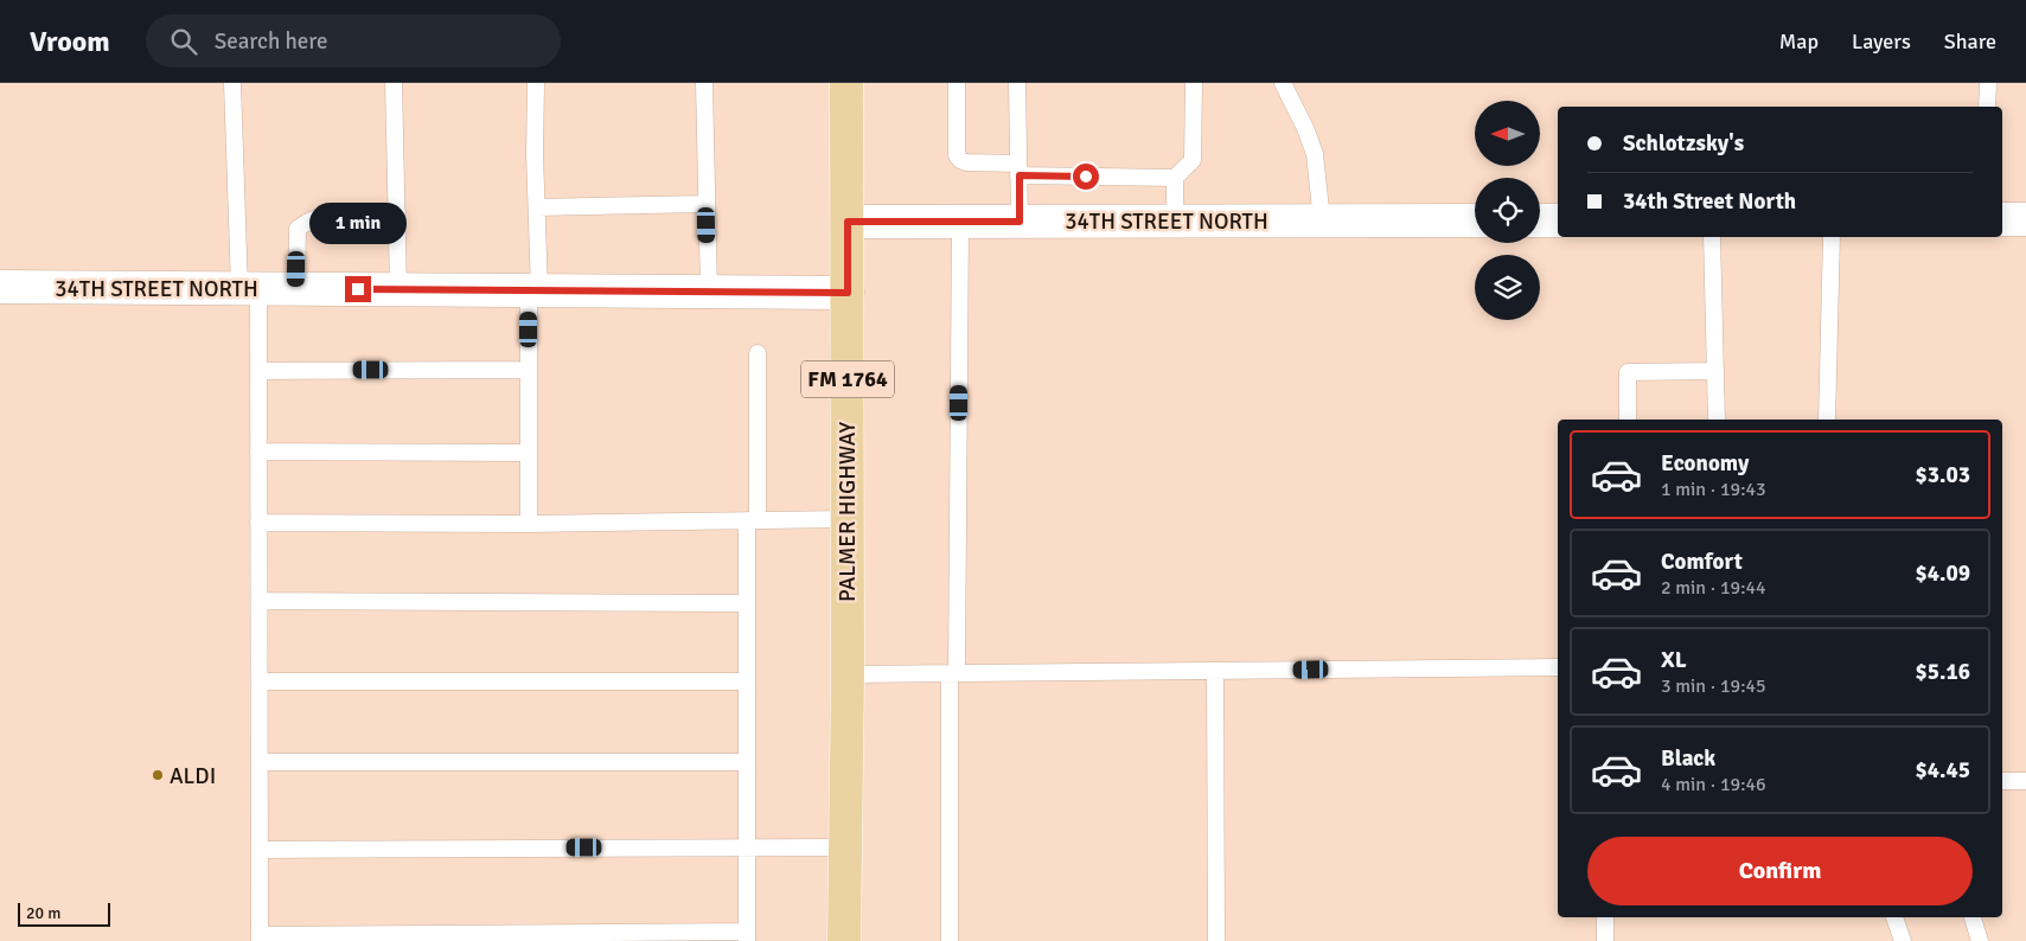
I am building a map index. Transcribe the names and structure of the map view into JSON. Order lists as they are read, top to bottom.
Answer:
{
  "streets": {
    "main road": ["FM 1764", "PALMER HIGHWAY"],
    "street": ["34TH STREET NORTH"]
  },
  "crossings": [
    ["34TH STREET NORTH", "PALMER HIGHWAY"]
  ],
  "places": ["ALDI"],
  "scale_bar": "20 m",
  "north": "left",
  "page": {
    "header": "Vroom",
    "search": "Search here",
    "nav": ["Map", "Layers", "Share"],
    "banner": ["Schlotzsky's", "34th Street North"],
    "bubble": "1 min",
    "list": [
      {
        "name": "Economy",
        "note": "1 min · 19:43",
        "value": "$3.03"
      },
      {
        "name": "Comfort",
        "note": "2 min · 19:44",
        "value": "$4.09"
      },
      {
        "name": "XL",
        "note": "3 min · 19:45",
        "value": "$5.16"
      },
      {
        "name": "Black",
        "note": "4 min · 19:46",
        "value": "$4.45"
      }
    ],
    "buttons": "Confirm",
    "scale": "20 m"
  }
}
